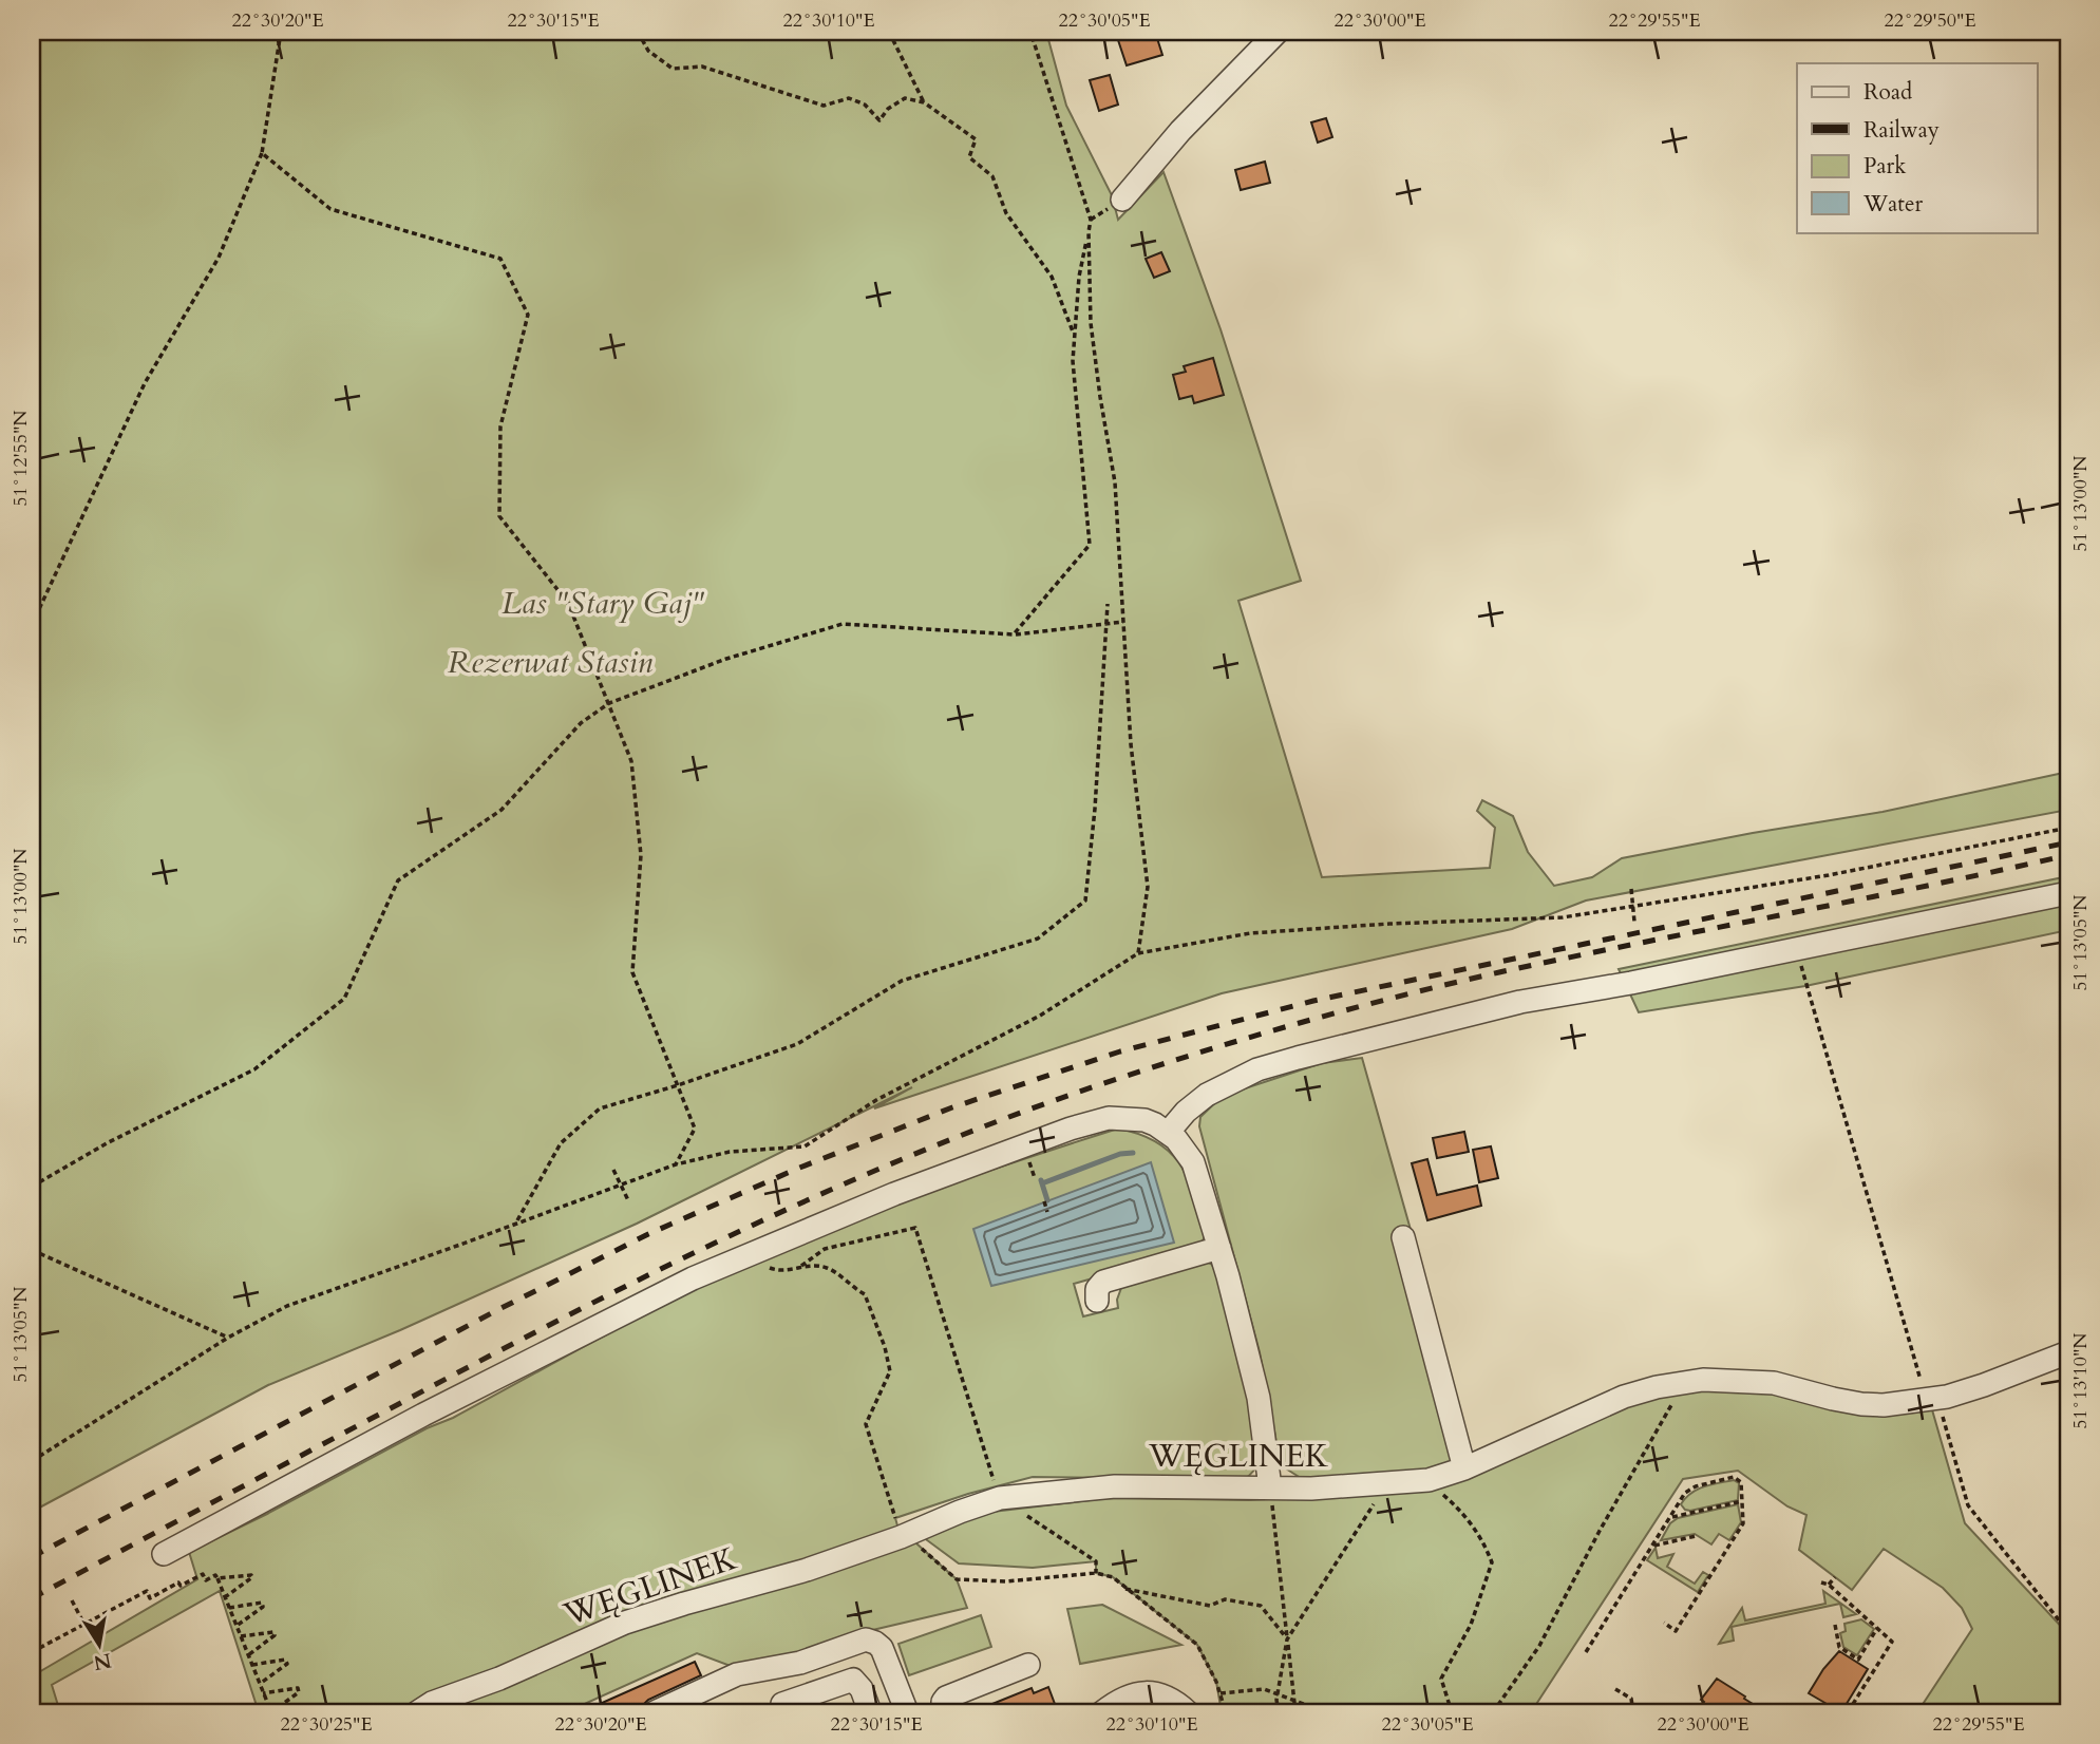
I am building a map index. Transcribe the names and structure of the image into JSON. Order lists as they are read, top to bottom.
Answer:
{
  "streets": {
    "street": ["WĘGLINEK"]
  },
  "parks": ["Las \"Stary Gaj\"", "Rezerwat Stasin"],
  "legend": [
    "Road",
    "Railway",
    "Park",
    "Water"
  ],
  "north": "bottom",
  "coordinates": [
    "22°30'20\"E",
    "22°30'15\"E",
    "22°30'10\"E",
    "22°30'05\"E",
    "22°30'00\"E",
    "22°29'55\"E",
    "22°29'50\"E",
    "51°12'55\"N",
    "51°13'00\"N",
    "51°13'05\"N",
    "51°13'10\"N",
    "22°30'25\"E"
  ]
}
